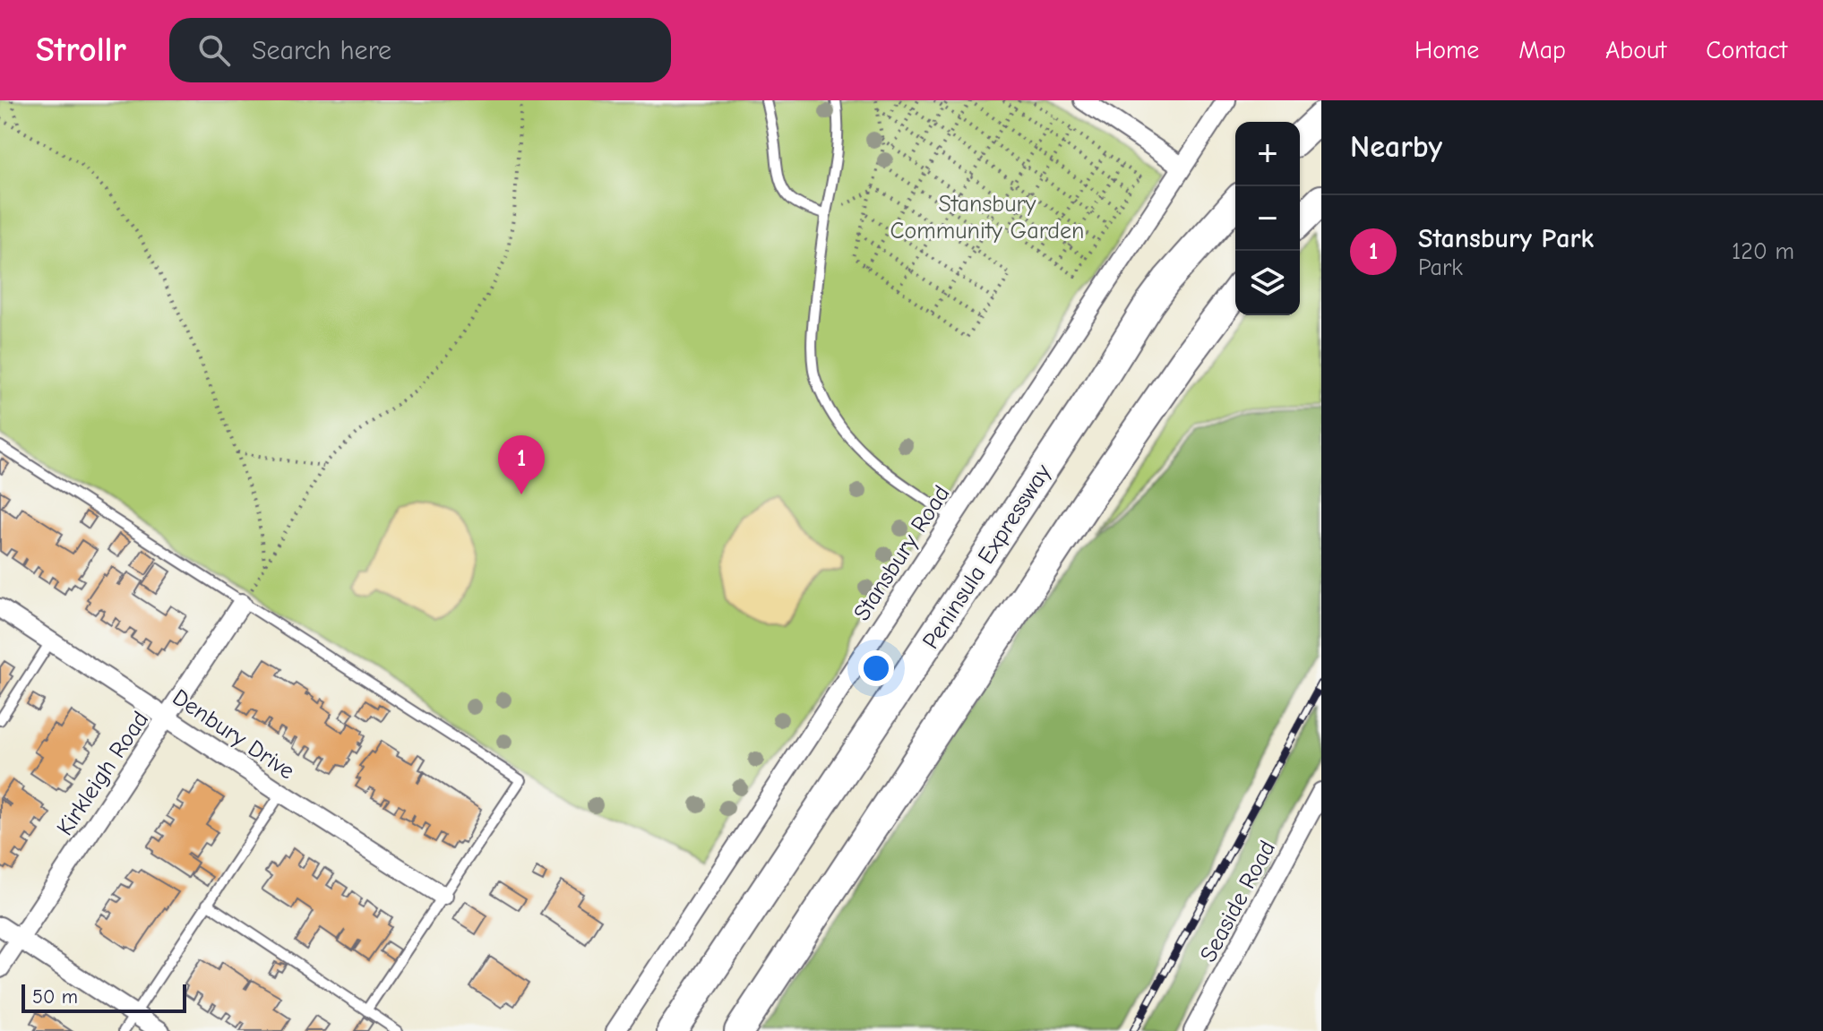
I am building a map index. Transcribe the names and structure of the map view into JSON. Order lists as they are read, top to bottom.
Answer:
{
  "streets": {
    "main road": ["Peninsula Expressway"],
    "street": [
      "Stansbury Road",
      "Denbury Drive",
      "Kirkleigh Road",
      "Seaside Road"
    ]
  },
  "crossings": [
    ["Denbury Drive", "Kirkleigh Road"]
  ],
  "parks": ["Stansbury Community Garden"],
  "scale_bar": "50 m",
  "page": {
    "header": "Strollr",
    "search": "Search here",
    "nav": [
      "Home",
      "Map",
      "About",
      "Contact"
    ],
    "heading": "Nearby",
    "map_buttons": ["+", "−"],
    "list": [
      {
        "mark": "1",
        "name": "Stansbury Park",
        "note": "Park",
        "value": "120 m"
      }
    ],
    "pins": "1",
    "scale": "50 m"
  }
}
